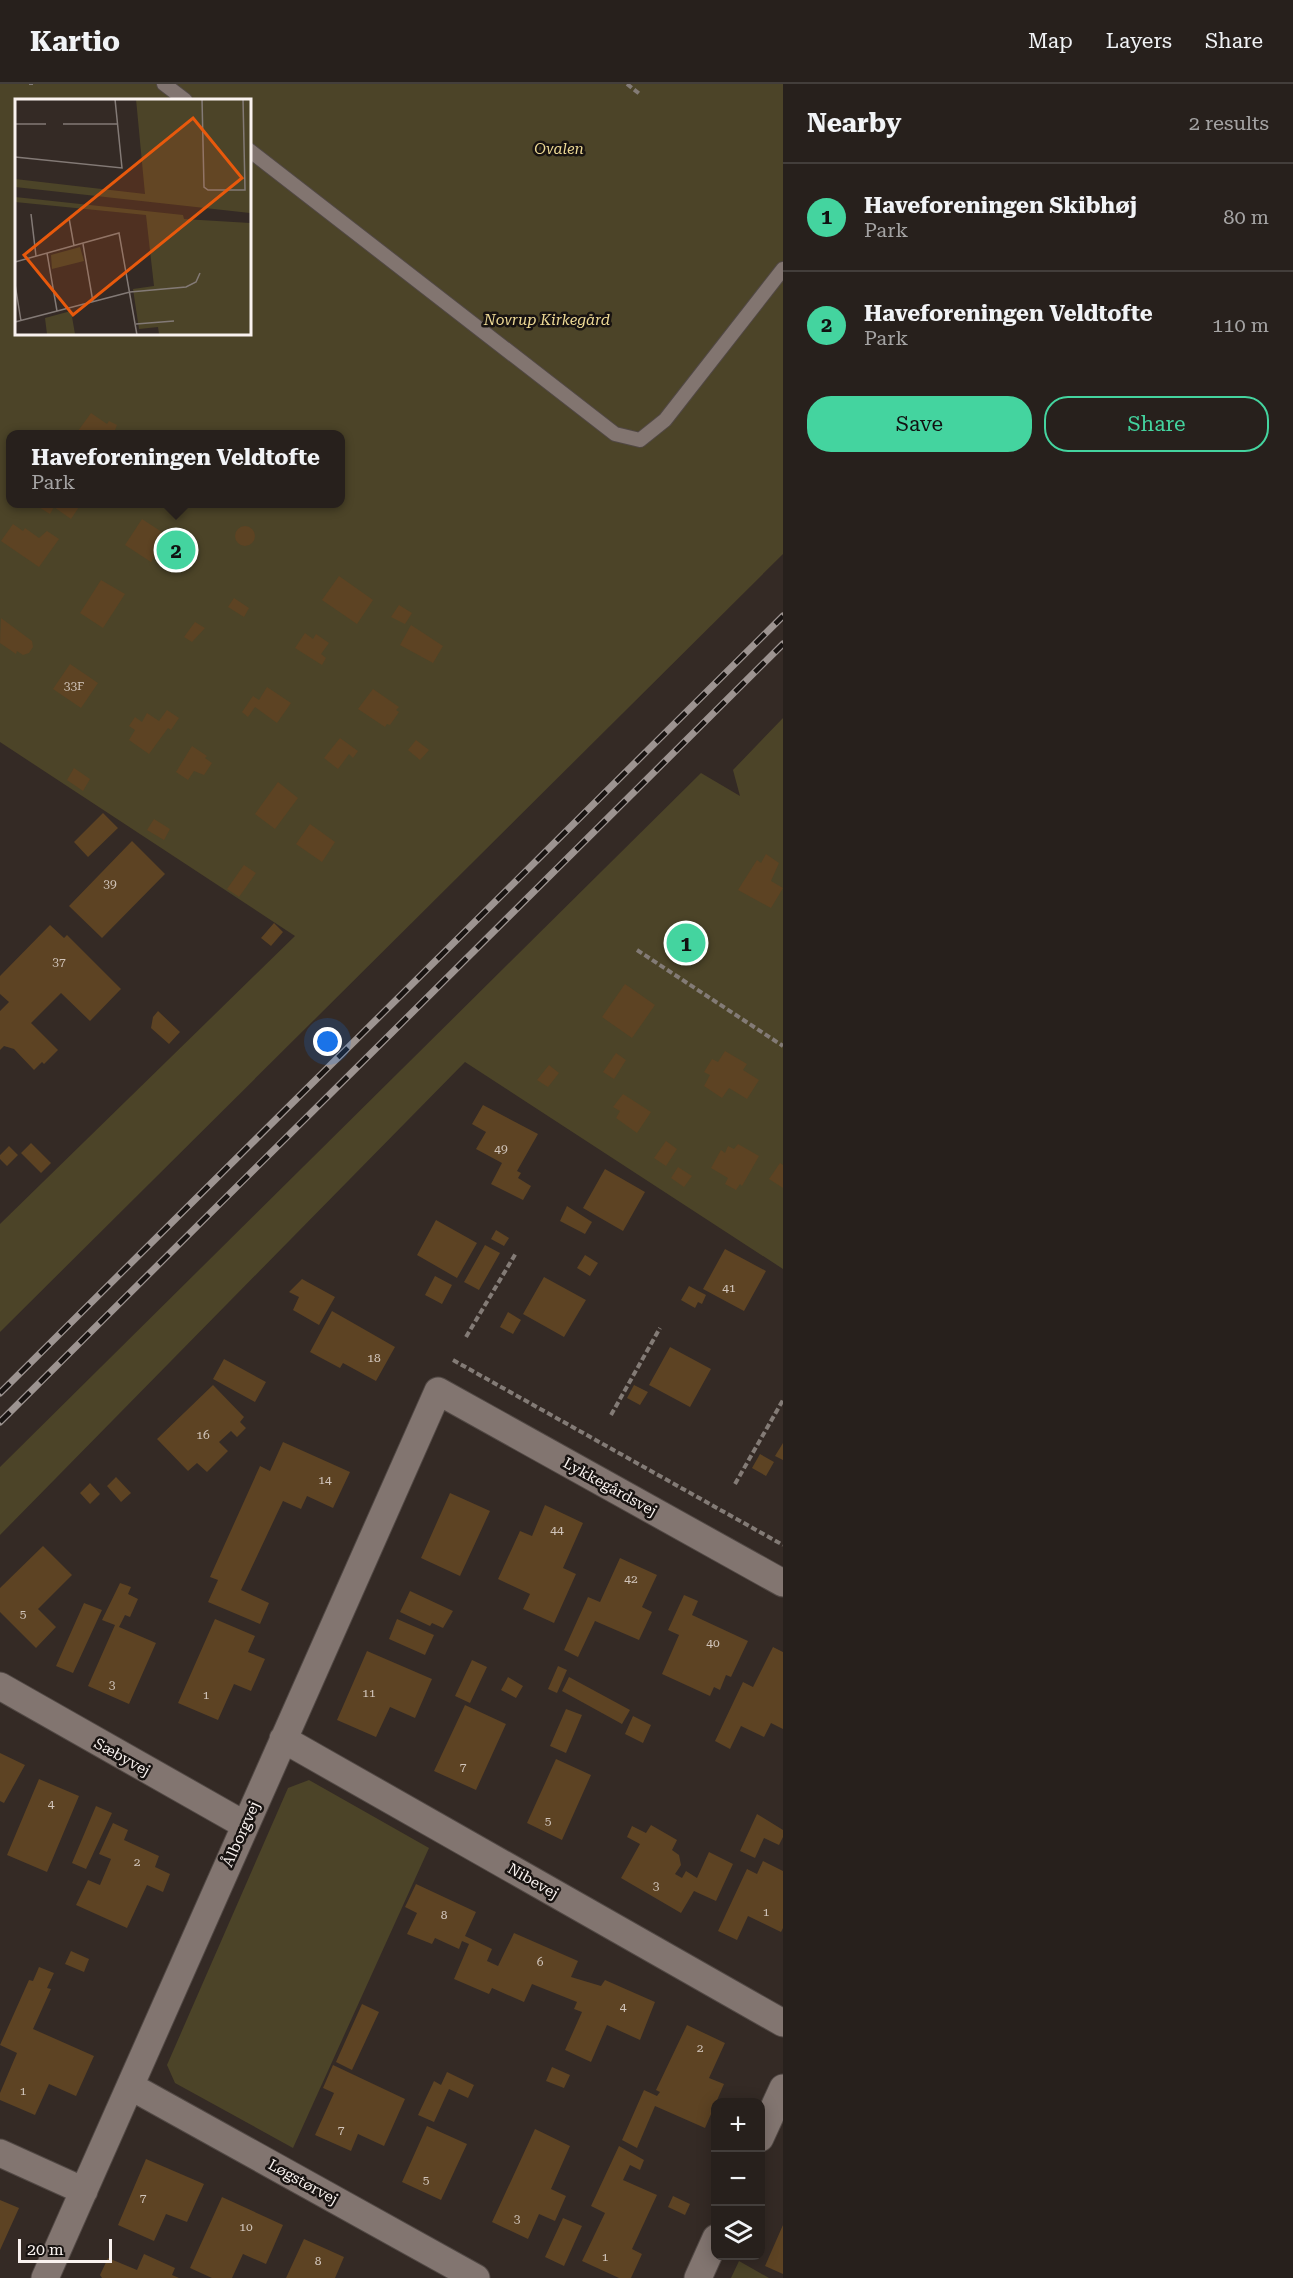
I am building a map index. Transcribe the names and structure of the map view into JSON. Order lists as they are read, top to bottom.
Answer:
{
  "streets": {
    "street": [
      "Lykkegårdsvej",
      "Sæbyvej",
      "Ålborgvej",
      "Nibevej",
      "Løgstørvej"
    ]
  },
  "crossings": [
    ["Lykkegårdsvej", "Ålborgvej"],
    ["Sæbyvej", "Ålborgvej"],
    ["Ålborgvej", "Nibevej"],
    ["Ålborgvej", "Løgstørvej"]
  ],
  "parks": ["Ovalen", "Novrup Kirkegård"],
  "house_numbers": [
    "33F",
    "39",
    "37",
    "49",
    "41",
    "18",
    "16",
    "14",
    "44",
    "42",
    "5",
    "40",
    "3",
    "11",
    "1",
    "7",
    "4",
    "5",
    "2",
    "3",
    "1",
    "8",
    "6",
    "4",
    "2",
    "1",
    "7",
    "5",
    "7",
    "3",
    "10",
    "1",
    "8"
  ],
  "scale_bar": "20 m",
  "page": {
    "header": "Kartio",
    "nav": ["Map", "Layers", "Share"],
    "heading": ["Nearby", "2 results"],
    "list": [
      {
        "mark": "1",
        "name": "Haveforeningen Skibhøj",
        "note": "Park",
        "value": "80 m"
      },
      {
        "mark": "2",
        "name": "Haveforeningen Veldtofte",
        "note": "Park",
        "value": "110 m"
      }
    ],
    "buttons": ["Save", "Share"],
    "popup": ["Haveforeningen Veldtofte", "Park"],
    "pins": ["2", "1"],
    "map_buttons": ["+", "−"],
    "scale": "20 m"
  }
}
